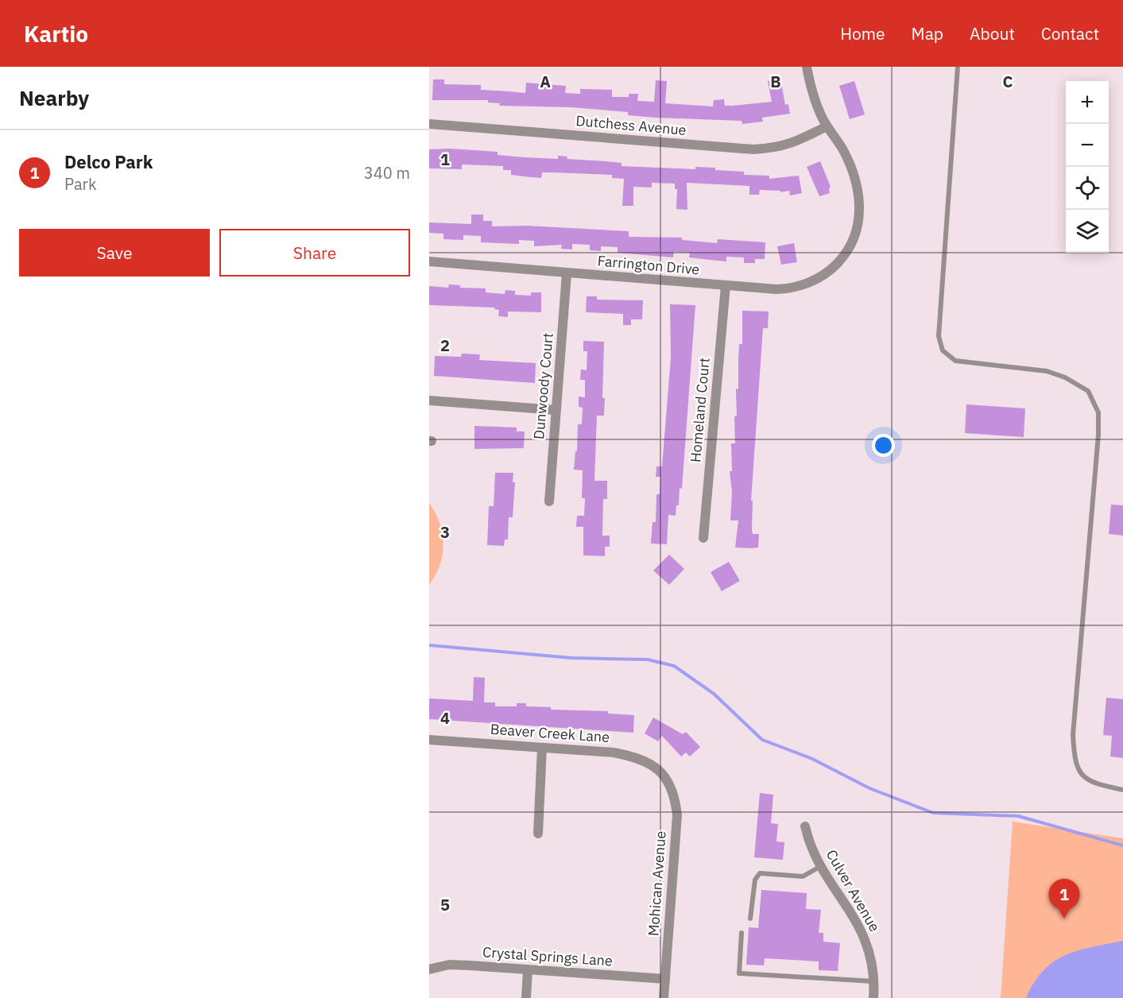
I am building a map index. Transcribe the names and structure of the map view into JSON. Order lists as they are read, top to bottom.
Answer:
{
  "streets": {
    "street": [
      "Dutchess Avenue",
      "Farrington Drive",
      "Dunwoody Court",
      "Homeland Court",
      "Beaver Creek Lane",
      "Mohican Avenue",
      "Culver Avenue",
      "Crystal Springs Lane"
    ]
  },
  "crossings": [
    ["Dutchess Avenue", "Farrington Drive"],
    ["Farrington Drive", "Dunwoody Court"],
    ["Farrington Drive", "Homeland Court"],
    ["Beaver Creek Lane", "Mohican Avenue"],
    ["Mohican Avenue", "Crystal Springs Lane"]
  ],
  "page": {
    "header": "Kartio",
    "nav": [
      "Home",
      "Map",
      "About",
      "Contact"
    ],
    "heading": "Nearby",
    "map_buttons": ["+", "−"],
    "list": [
      {
        "mark": "1",
        "name": "Delco Park",
        "note": "Park",
        "value": "340 m"
      }
    ],
    "buttons": ["Save", "Share"],
    "pins": "1"
  },
  "grid": {
    "columns": ["A", "B", "C"],
    "rows": [
      "1",
      "2",
      "3",
      "4",
      "5"
    ]
  }
}
